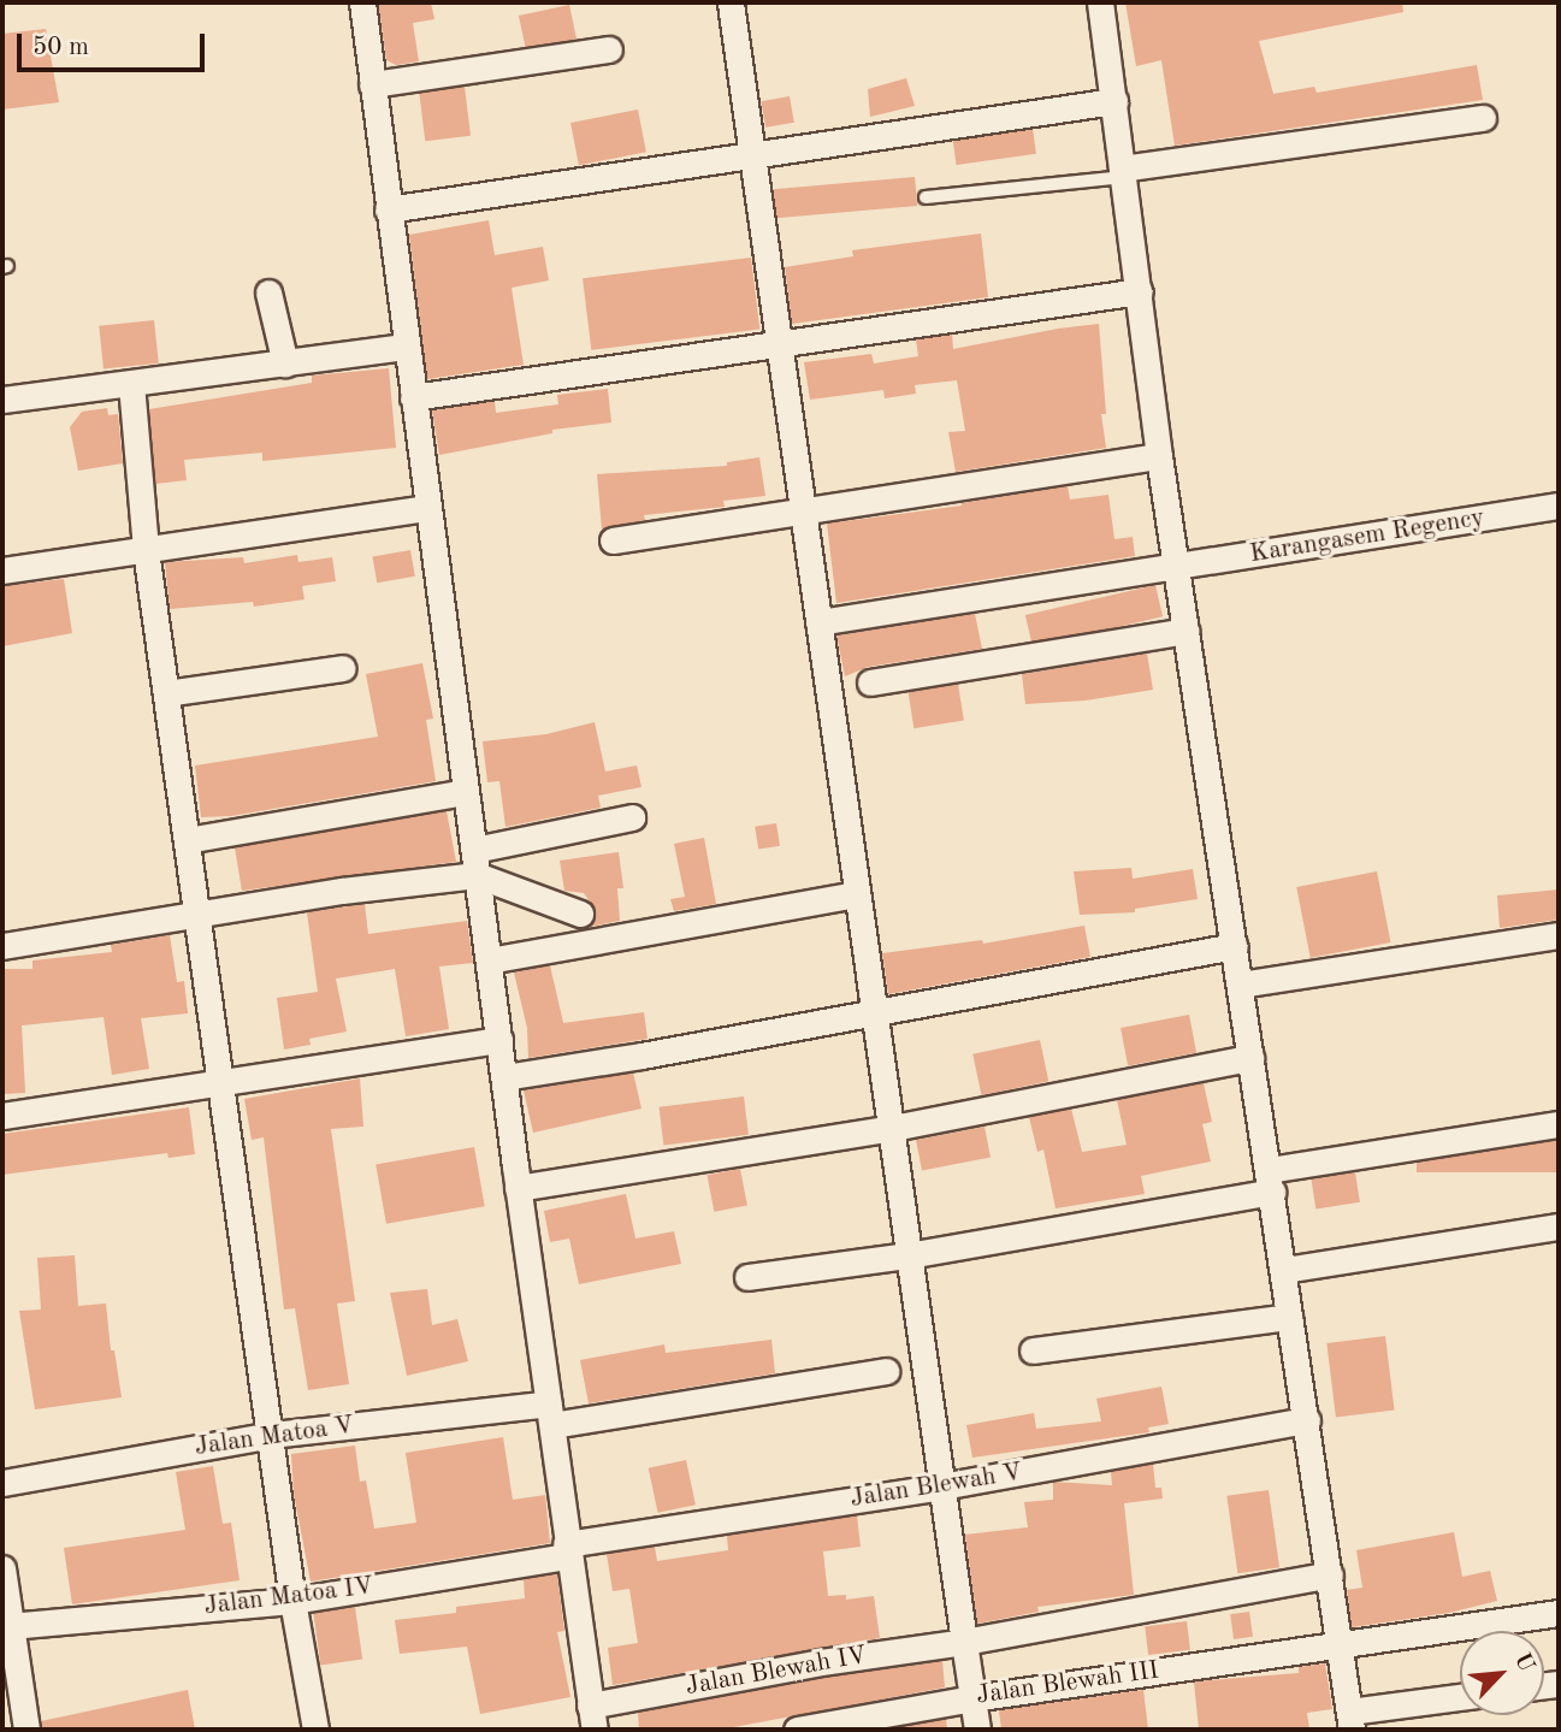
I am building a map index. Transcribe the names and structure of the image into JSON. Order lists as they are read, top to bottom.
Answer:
{
  "streets": {
    "street": [
      "Karangasem Regency",
      "Jalan Matoa V",
      "Jalan Blewah V",
      "Jalan Matoa IV",
      "Jalan Blewah IV",
      "Jalan Blewah III"
    ]
  },
  "crossings": [
    ["Jalan Blewah V", "Jalan Matoa IV"]
  ],
  "scale_bar": "50 m",
  "north": "top right"
}
